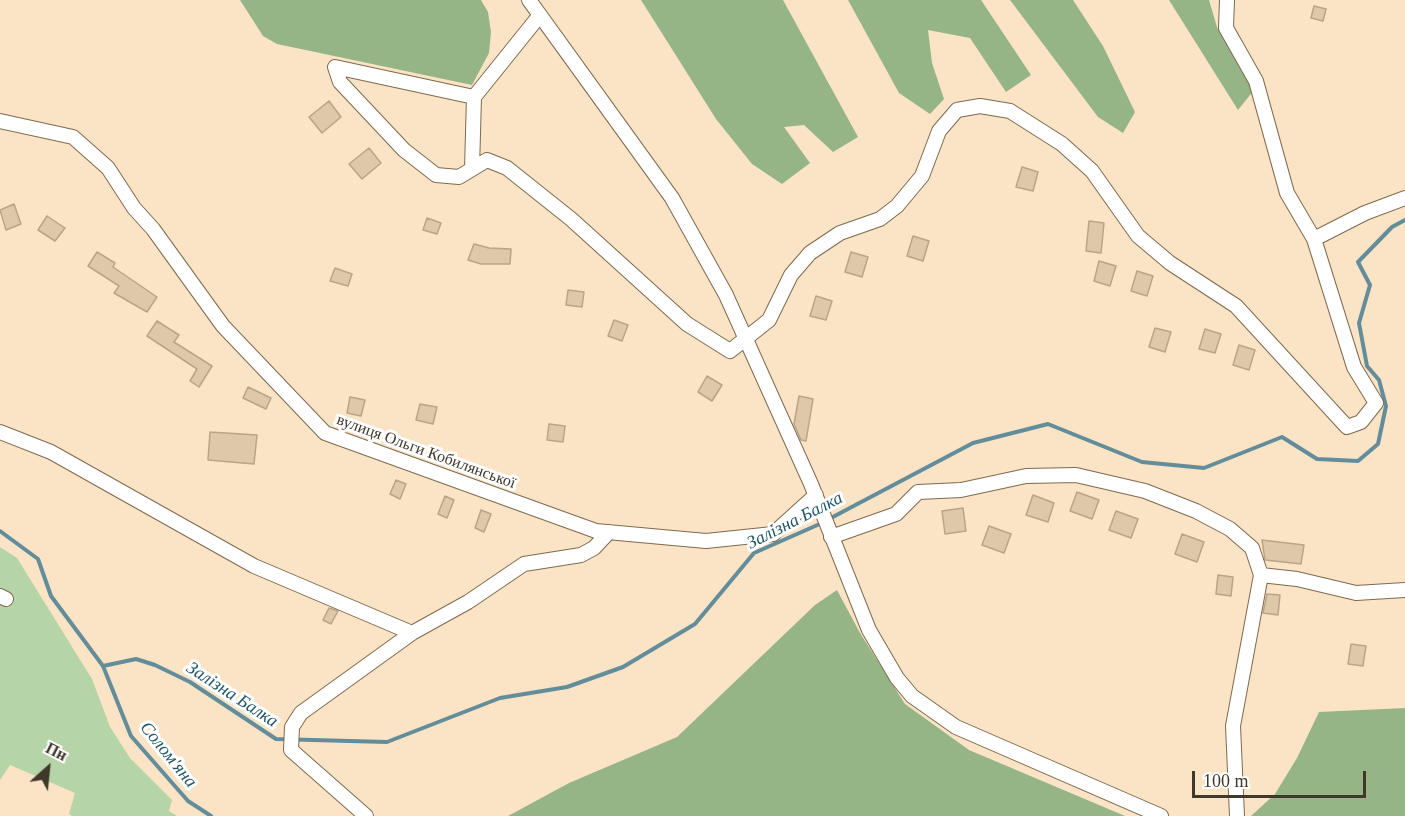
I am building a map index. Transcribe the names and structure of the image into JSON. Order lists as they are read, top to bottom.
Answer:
{
  "streets": {
    "street": ["вулиця Ольги Кобилянської"]
  },
  "water": ["Залізна Балка", "Солом'яна"],
  "scale_bar": "100 m",
  "north": "top right"
}
